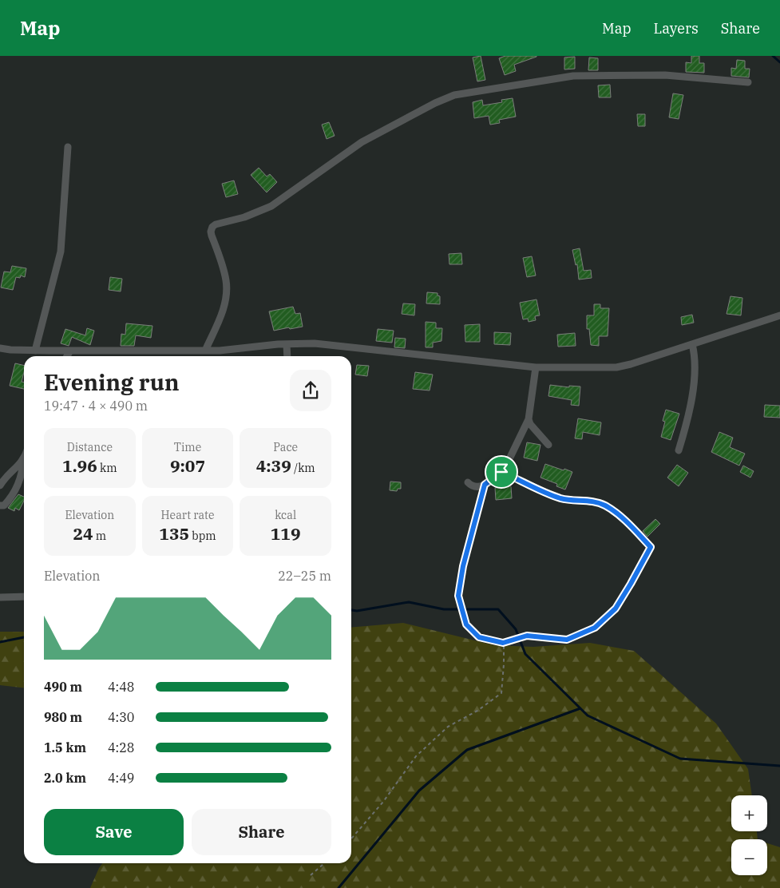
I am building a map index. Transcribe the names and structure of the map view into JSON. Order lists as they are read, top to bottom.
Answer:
{
  "page": {
    "header": "Map",
    "nav": ["Map", "Layers", "Share"],
    "heading": ["Evening run", "19:47 · 4 × 490 m"],
    "stats": [
      ["Distance", "1.96 km"],
      ["Time", "9:07"],
      ["Pace", "4:39 /km"],
      ["Elevation", "24 m"],
      ["Heart rate", "135 bpm"],
      ["kcal", "119"]
    ],
    "chart": ["Elevation", "22–25 m"],
    "list": [
      {
        "name": "490 m",
        "note": "4:48"
      },
      {
        "name": "980 m",
        "note": "4:30"
      },
      {
        "name": "1.5 km",
        "note": "4:28"
      },
      {
        "name": "2.0 km",
        "note": "4:49"
      }
    ],
    "map_buttons": ["+", "−"],
    "buttons": ["Save", "Share"]
  }
}
